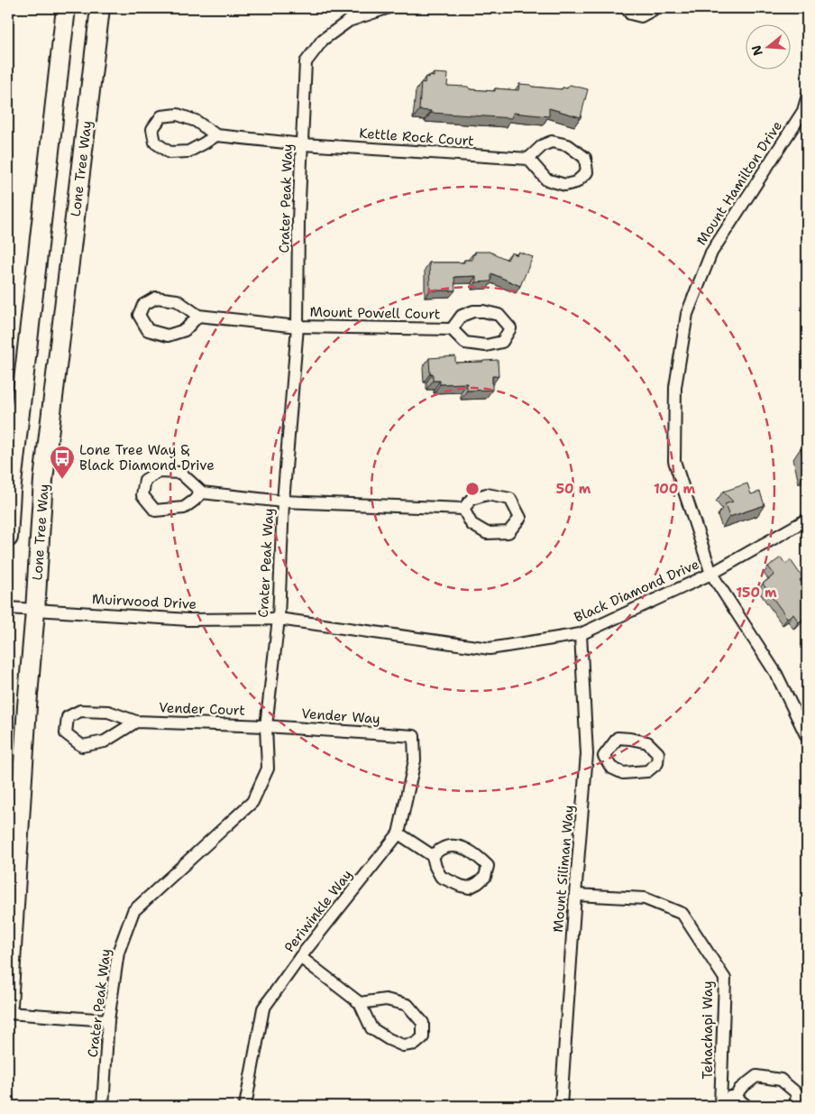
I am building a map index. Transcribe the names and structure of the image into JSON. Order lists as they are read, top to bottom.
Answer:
{
  "streets": {
    "main road": ["Lone Tree Way"],
    "street": [
      "Kettle Rock Court",
      "Mount Hamilton Drive",
      "Crater Peak Way",
      "Mount Powell Court",
      "Black Diamond Drive",
      "Muirwood Drive",
      "Vender Court",
      "Vender Way",
      "Mount Siliman Way",
      "Periwinkle Way",
      "Tehachapi Way"
    ]
  },
  "crossings": [
    ["Kettle Rock Court", "Crater Peak Way"],
    ["Lone Tree Way", "Muirwood Drive"],
    ["Mount Hamilton Drive", "Black Diamond Drive"],
    ["Crater Peak Way", "Mount Powell Court"],
    ["Crater Peak Way", "Black Diamond Drive"],
    ["Crater Peak Way", "Muirwood Drive"],
    ["Crater Peak Way", "Vender Court"],
    ["Crater Peak Way", "Vender Way"],
    ["Black Diamond Drive", "Muirwood Drive"],
    ["Black Diamond Drive", "Mount Siliman Way"],
    ["Vender Court", "Vender Way"],
    ["Vender Way", "Periwinkle Way"],
    ["Mount Siliman Way", "Tehachapi Way"]
  ],
  "places": {
    "bus stop": ["Lone Tree Way & Black Diamond Drive"]
  },
  "north": "left",
  "rings": ["50 m", "100 m", "150 m"]
}
